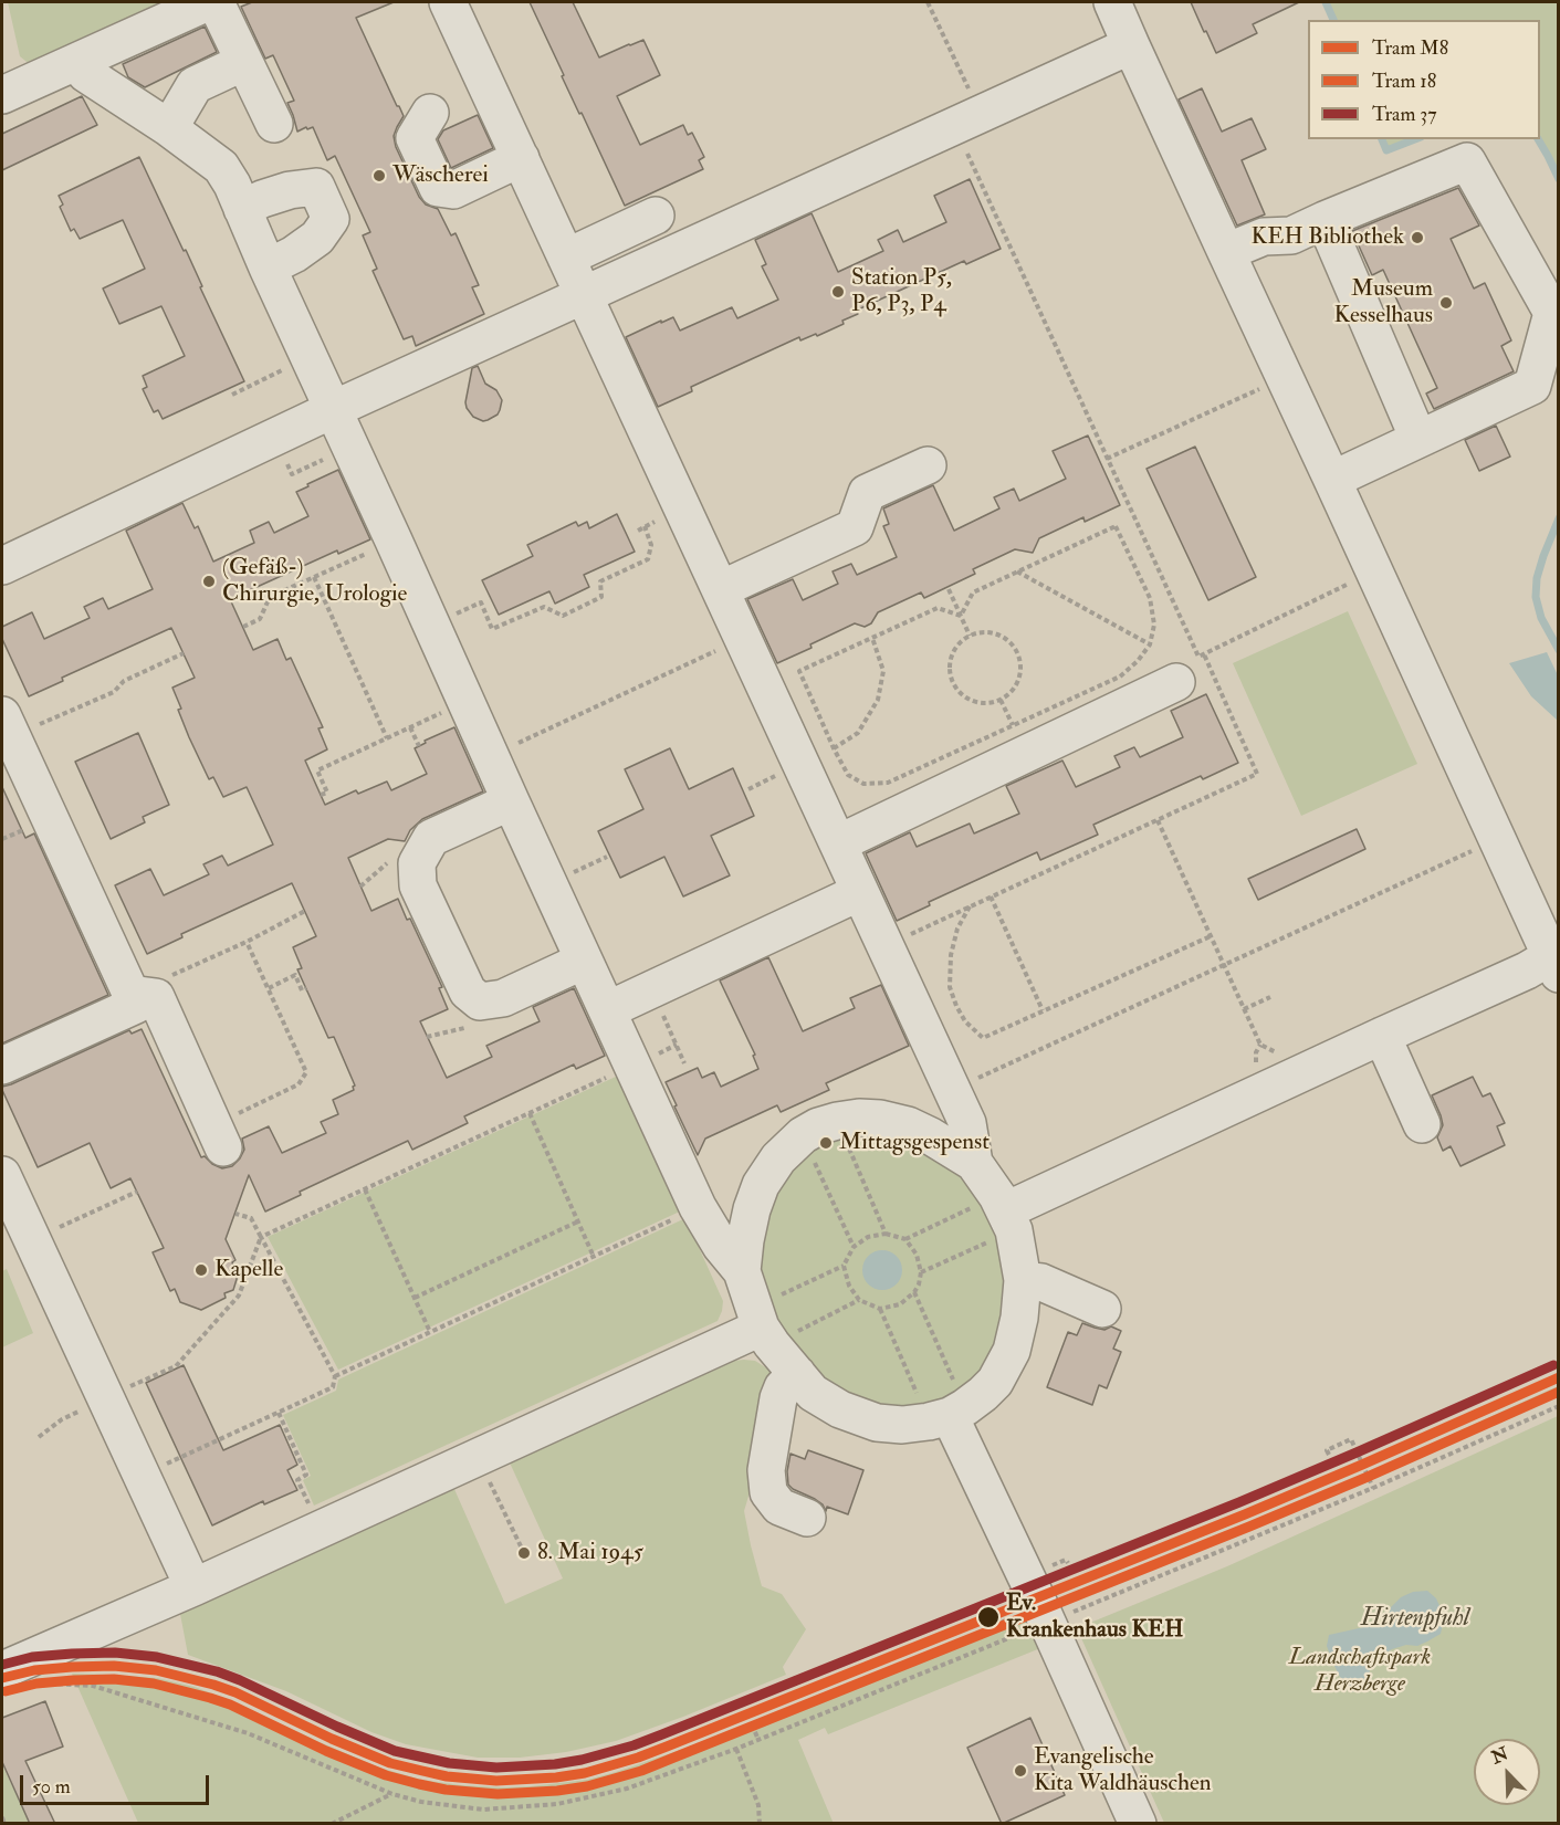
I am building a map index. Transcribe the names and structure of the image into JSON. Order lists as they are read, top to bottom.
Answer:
{
  "water": ["Hirtenpfuhl"],
  "parks": ["Landschaftspark Herzberge"],
  "places": [
    "Wäscherei",
    "KEH Bibliothek",
    "Station P5, P6, P3, P4",
    "Museum Kesselhaus",
    "(Gefäß-) Chirurgie, Urologie",
    "Mittagsgespenst",
    "Kapelle",
    "8. Mai 1945",
    "Ev. Krankenhaus KEH",
    "Evangelische Kita Waldhäuschen"
  ],
  "lines": ["tram line 37", "tram line M8", "tram line 18"],
  "legend": ["Tram M8", "Tram 18", "Tram 37"],
  "scale_bar": "50 m",
  "north": "top left"
}
